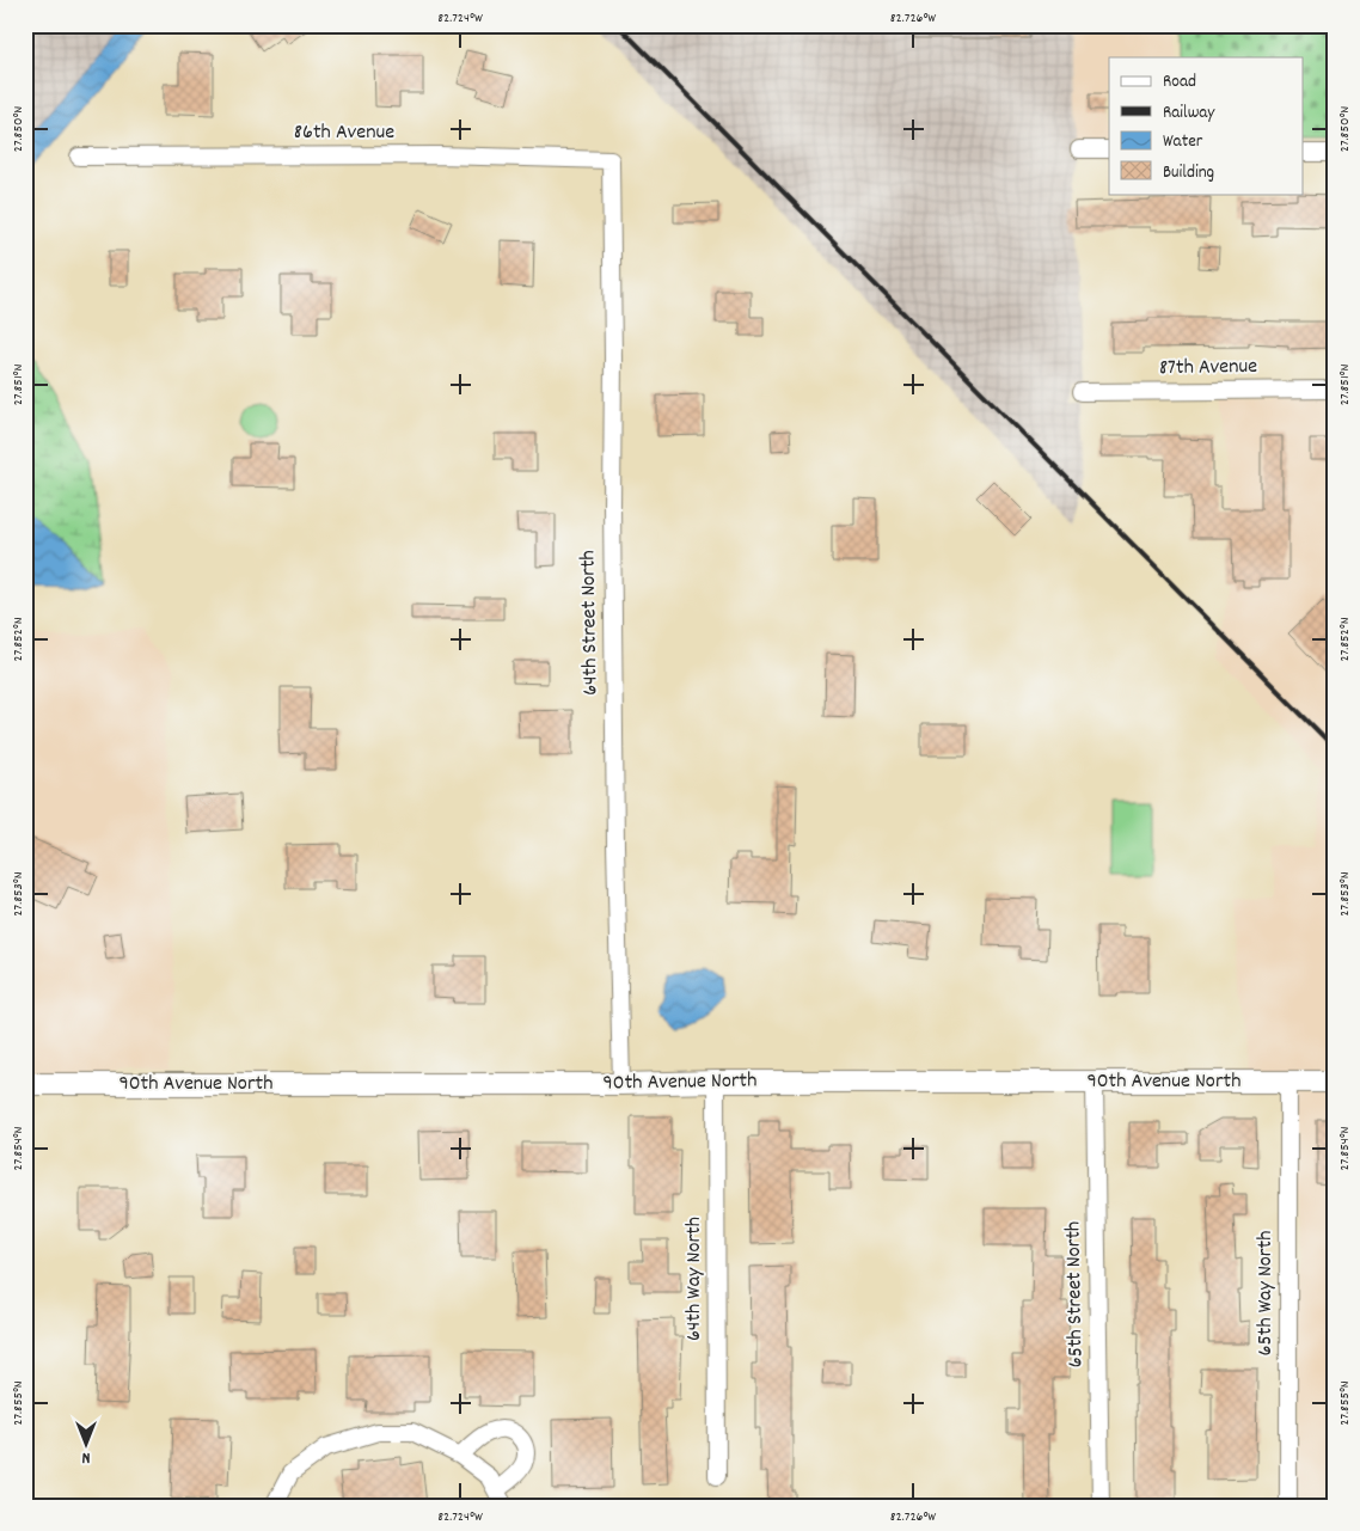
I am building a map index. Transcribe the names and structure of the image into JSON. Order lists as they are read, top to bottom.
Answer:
{
  "streets": {
    "street": [
      "86th Avenue",
      "87th Avenue",
      "64th Street North",
      "90th Avenue North",
      "64th Way North",
      "65th Way North",
      "65th Street North"
    ]
  },
  "crossings": [
    ["86th Avenue", "64th Street North"],
    ["64th Street North", "90th Avenue North"],
    ["90th Avenue North", "64th Way North"],
    ["90th Avenue North", "65th Way North"],
    ["90th Avenue North", "65th Street North"]
  ],
  "legend": [
    "Road",
    "Railway",
    "Water",
    "Building"
  ],
  "north": "bottom",
  "coordinates": [
    "82.724°W",
    "82.726°W",
    "27.850°N",
    "27.851°N",
    "27.852°N",
    "27.853°N",
    "27.854°N",
    "27.855°N"
  ]
}
